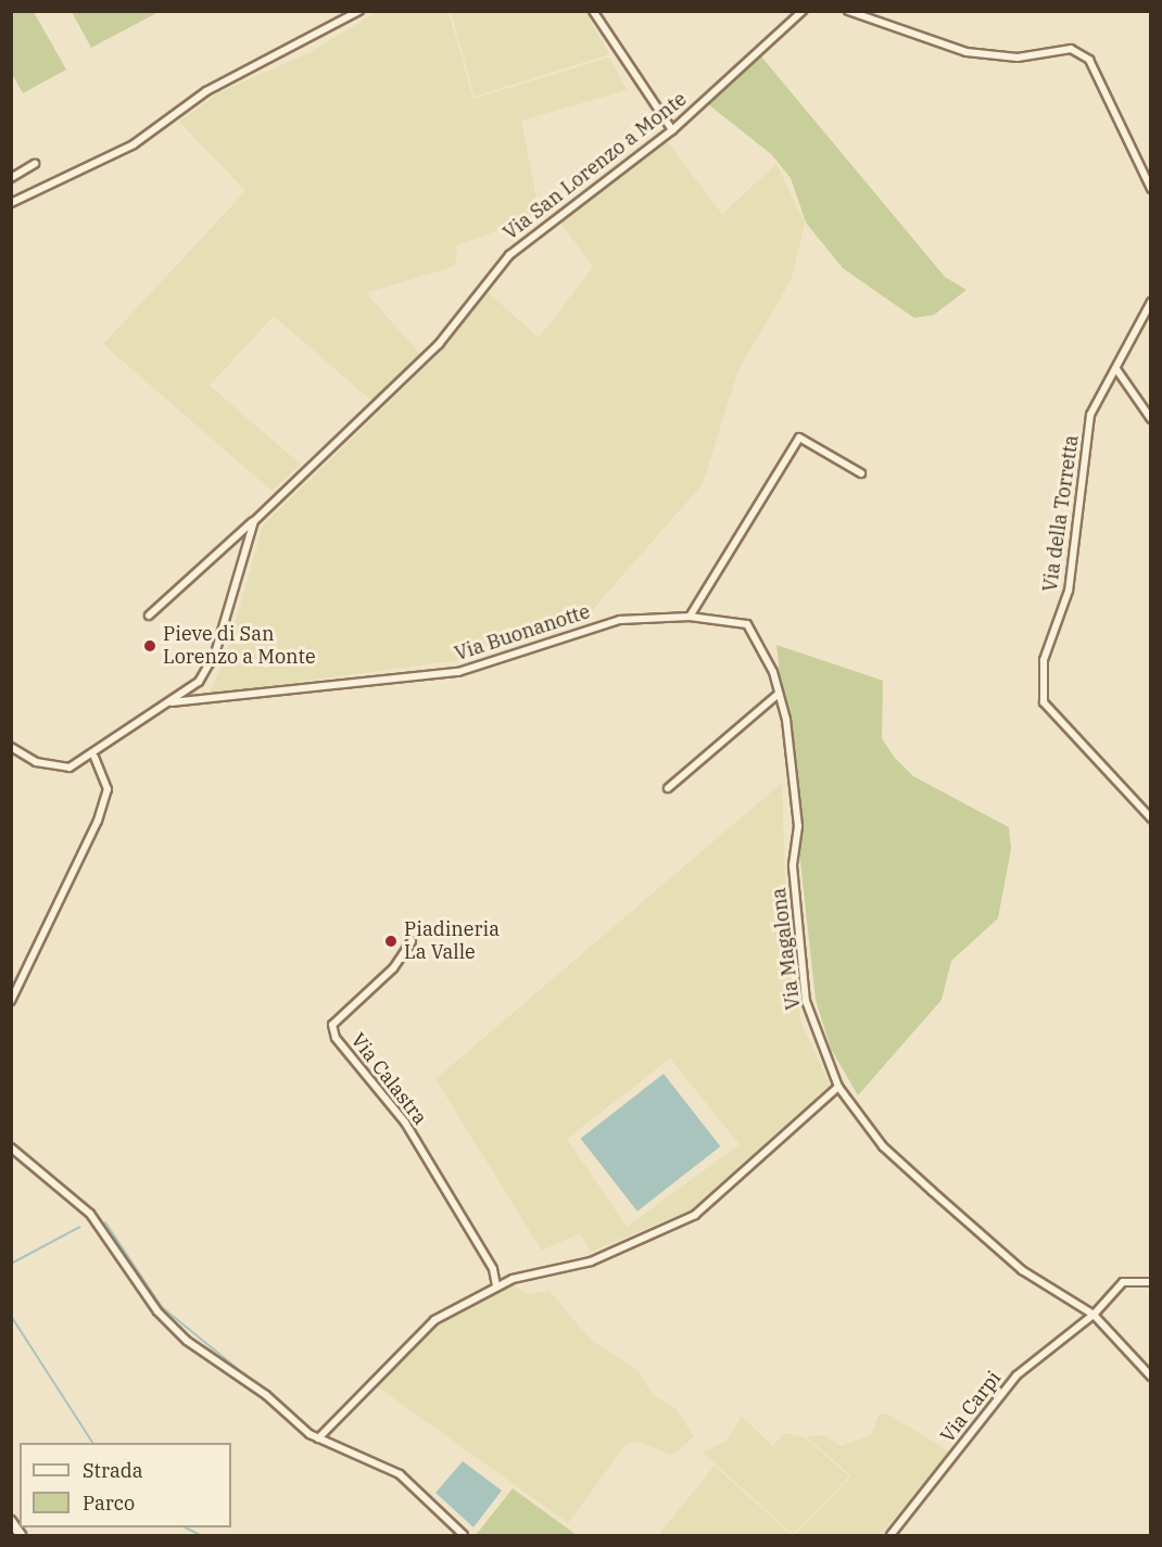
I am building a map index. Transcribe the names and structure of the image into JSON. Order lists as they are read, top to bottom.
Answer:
{
  "streets": {
    "street": [
      "Via San Lorenzo a Monte",
      "Via della Torretta",
      "Via Buonanotte",
      "Via Magalona",
      "Via Calastra",
      "Via Carpi"
    ]
  },
  "crossings": [
    ["Via San Lorenzo a Monte", "Via Buonanotte"],
    ["Via Buonanotte", "Via Magalona"],
    ["Via Magalona", "Via Carpi"]
  ],
  "places": ["Pieve di San Lorenzo a Monte", "Piadineria La Valle"],
  "legend": ["Strada", "Parco"]
}
